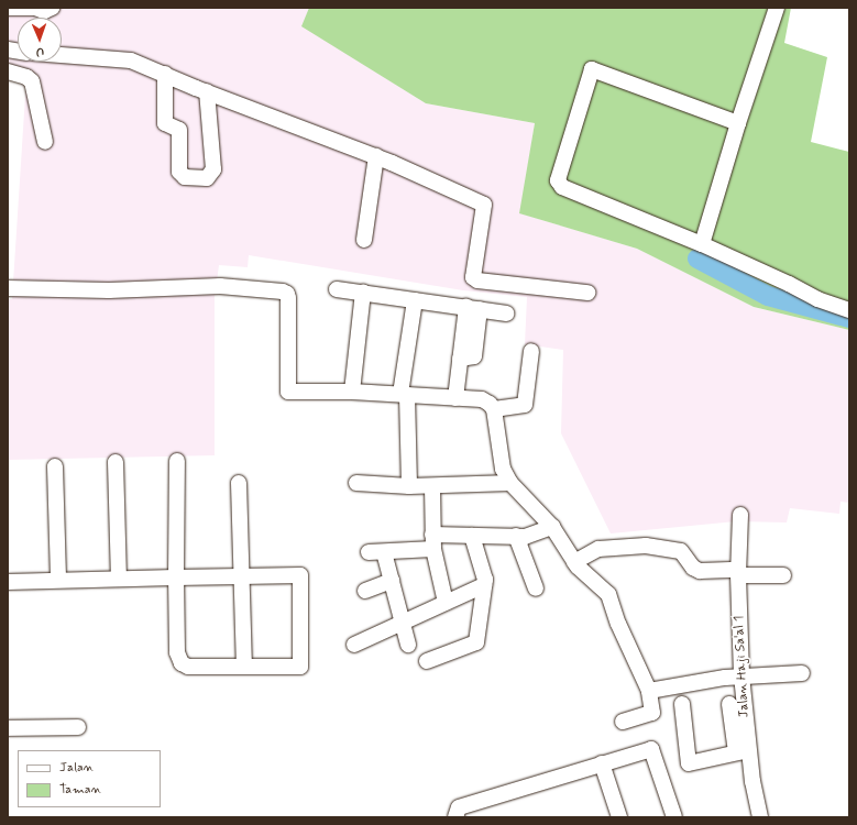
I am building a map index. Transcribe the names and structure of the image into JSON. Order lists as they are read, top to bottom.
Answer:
{
  "streets": {
    "street": ["Jalan Haji Sa'al 1"]
  },
  "legend": ["Jalan", "Taman"],
  "north": "bottom"
}
